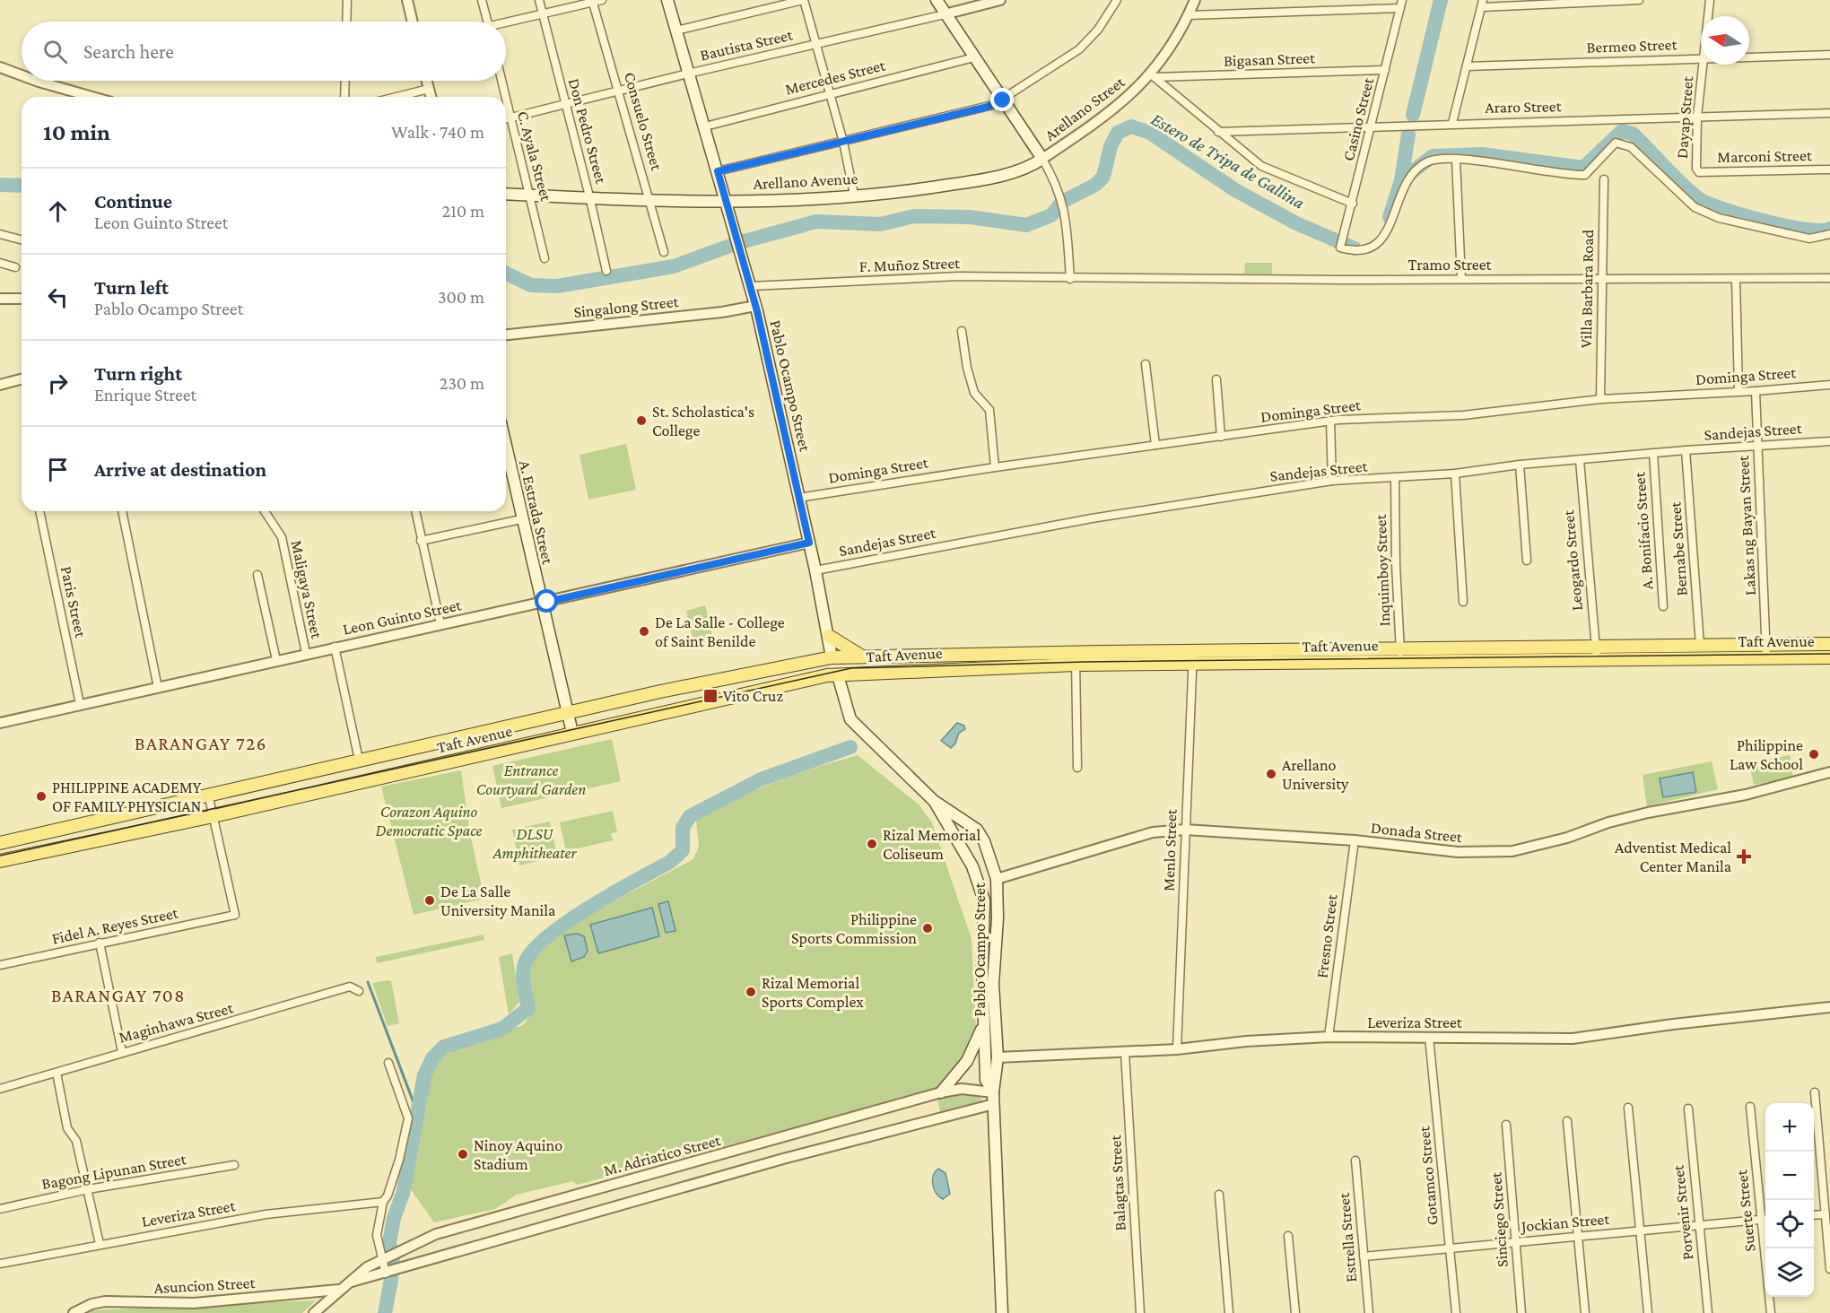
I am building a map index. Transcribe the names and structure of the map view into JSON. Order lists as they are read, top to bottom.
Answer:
{
  "streets": {
    "main road": [
      "Arellano Avenue",
      "Pablo Ocampo Street",
      "A. Estrada Street",
      "Taft Avenue"
    ],
    "street": [
      "Bautista Street",
      "Bermeo Street",
      "Bigasan Street",
      "Mercedes Street",
      "Araro Street",
      "Arellano Street",
      "Dayap Street",
      "Casino Street",
      "Consuelo Street",
      "Don Pedro Street",
      "C. Ayala Street",
      "Marconi Street",
      "F. Muñoz Street",
      "Tramo Street",
      "Villa Barbara Road",
      "Singalong Street",
      "Dominga Street",
      "Sandejas Street",
      "Lakas ng Bayan Street",
      "A. Bonifacio Street",
      "Bernabe Street",
      "Leogardo Street",
      "Inquimboy Street",
      "Maligaya Street",
      "Paris Street",
      "Leon Guinto Street",
      "Donada Street",
      "Menlo Street",
      "Fidel A. Reyes Street",
      "Fresno Street",
      "Maginhawa Street",
      "Leveriza Street",
      "M. Adriatico Street",
      "Bagong Lipunan Street",
      "Gotamco Street",
      "Balagtas Street",
      "Suerte Street",
      "Porvenir Street",
      "Sinciego Street",
      "Jockian Street",
      "Estrella Street",
      "Asuncion Street"
    ]
  },
  "crossings": [
    ["Bautista Street", "Consuelo Street"],
    ["Bautista Street", "Don Pedro Street"],
    ["Bautista Street", "C. Ayala Street"],
    ["Bautista Street", "Pablo Ocampo Street"],
    ["Bigasan Street", "Arellano Street"],
    ["Bigasan Street", "Casino Street"],
    ["Mercedes Street", "Pablo Ocampo Street"],
    ["Araro Street", "Dayap Street"],
    ["Araro Street", "Casino Street"],
    ["Arellano Street", "Arellano Avenue"],
    ["Dayap Street", "Marconi Street"],
    ["Consuelo Street", "Arellano Avenue"],
    ["Don Pedro Street", "Arellano Avenue"],
    ["C. Ayala Street", "Arellano Avenue"],
    ["Arellano Avenue", "Pablo Ocampo Street"],
    ["F. Muñoz Street", "Tramo Street"],
    ["F. Muñoz Street", "Pablo Ocampo Street"],
    ["Tramo Street", "Villa Barbara Road"],
    ["Villa Barbara Road", "Dominga Street"],
    ["Singalong Street", "Pablo Ocampo Street"],
    ["Dominga Street", "Pablo Ocampo Street"],
    ["Dominga Street", "Lakas ng Bayan Street"],
    ["Pablo Ocampo Street", "Sandejas Street"],
    ["Pablo Ocampo Street", "Leon Guinto Street"],
    ["Pablo Ocampo Street", "Taft Avenue"],
    ["Pablo Ocampo Street", "Donada Street"],
    ["Pablo Ocampo Street", "Leveriza Street"],
    ["Pablo Ocampo Street", "M. Adriatico Street"],
    ["Sandejas Street", "Lakas ng Bayan Street"],
    ["Sandejas Street", "A. Bonifacio Street"],
    ["Sandejas Street", "Bernabe Street"],
    ["Sandejas Street", "Leogardo Street"],
    ["Sandejas Street", "Inquimboy Street"],
    ["A. Estrada Street", "Leon Guinto Street"],
    ["A. Estrada Street", "Taft Avenue"],
    ["Lakas ng Bayan Street", "Taft Avenue"],
    ["Bernabe Street", "Taft Avenue"],
    ["Leogardo Street", "Taft Avenue"],
    ["Inquimboy Street", "Taft Avenue"],
    ["Maligaya Street", "Leon Guinto Street"],
    ["Paris Street", "Leon Guinto Street"],
    ["Taft Avenue", "Menlo Street"],
    ["Taft Avenue", "Fidel A. Reyes Street"],
    ["Donada Street", "Menlo Street"],
    ["Donada Street", "Fresno Street"],
    ["Menlo Street", "Leveriza Street"],
    ["Fresno Street", "Leveriza Street"],
    ["Leveriza Street", "Gotamco Street"],
    ["Leveriza Street", "Balagtas Street"],
    ["M. Adriatico Street", "Asuncion Street"],
    ["Gotamco Street", "Jockian Street"],
    ["Suerte Street", "Jockian Street"],
    ["Porvenir Street", "Jockian Street"],
    ["Sinciego Street", "Jockian Street"],
    ["Jockian Street", "Estrella Street"]
  ],
  "districts": ["BARANGAY 726", "BARANGAY 708"],
  "water": ["Estero de Tripa de Gallina"],
  "parks": ["Entrance Courtyard Garden", "Corazon Aquino Democratic Space", "DLSU Amphitheater"],
  "places": {
    "other": [
      "St. Scholastica's College",
      "De La Salle - College of Saint Benilde",
      "Philippine Law School",
      "Arellano University",
      "PHILIPPINE ACADEMY OF FAMILY PHYSICIAN",
      "Rizal Memorial Coliseum",
      "De La Salle University Manila",
      "Philippine Sports Commission",
      "Rizal Memorial Sports Complex",
      "Ninoy Aquino Stadium"
    ],
    "transit": ["Vito Cruz"],
    "health": ["Adventist Medical Center Manila"]
  },
  "north": "left",
  "page": {
    "search": "Search here",
    "heading": ["10 min", "Walk · 740 m"],
    "list": [
      ["Continue", "Leon Guinto Street", "210 m"],
      ["Turn left", "Pablo Ocampo Street", "300 m"],
      ["Turn right", "Enrique Street", "230 m"],
      "Arrive at destination"
    ],
    "map_buttons": ["+", "−"]
  }
}
